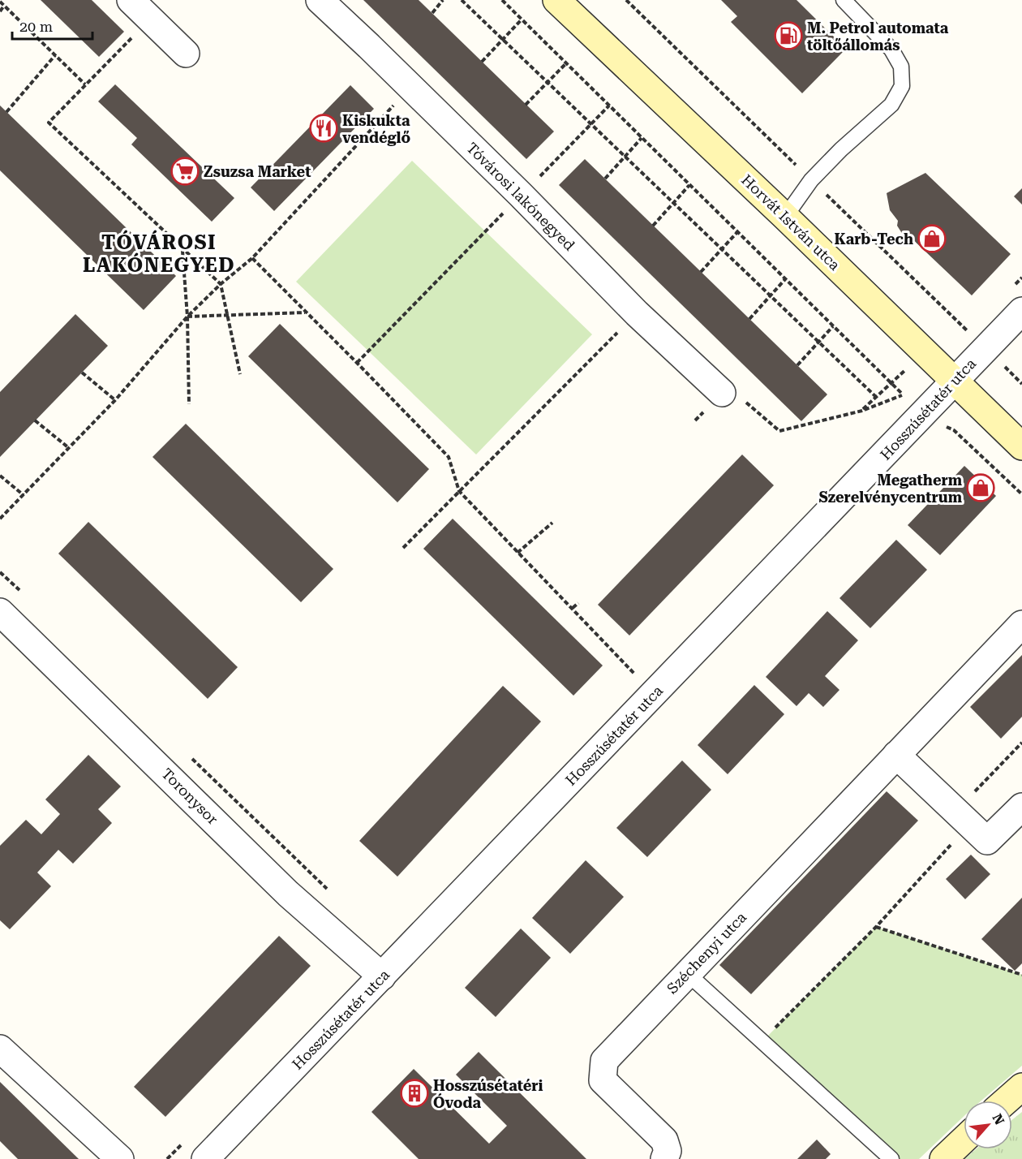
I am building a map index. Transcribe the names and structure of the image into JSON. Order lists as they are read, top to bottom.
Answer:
{
  "streets": {
    "main road": ["Horvát István utca"],
    "street": [
      "Tóvárosi lakónegyed",
      "Hosszúsétatér utca",
      "Toronysor",
      "Széchenyi utca"
    ]
  },
  "crossings": [
    ["Horvát István utca", "Hosszúsétatér utca"],
    ["Hosszúsétatér utca", "Toronysor"]
  ],
  "districts": ["TÓVÁROSI LAKÓNEGYED"],
  "places": {
    "fuel station": ["M. Petrol automata töltőállomás"],
    "restaurant": ["Kiskukta vendéglő"],
    "supermarket": ["Zsuzsa Market"],
    "shop": ["Karb-Tech", "Megatherm Szerelvénycentrum"],
    "building": ["Hosszúsétatéri Óvoda"]
  },
  "scale_bar": "20 m",
  "north": "top right"
}
